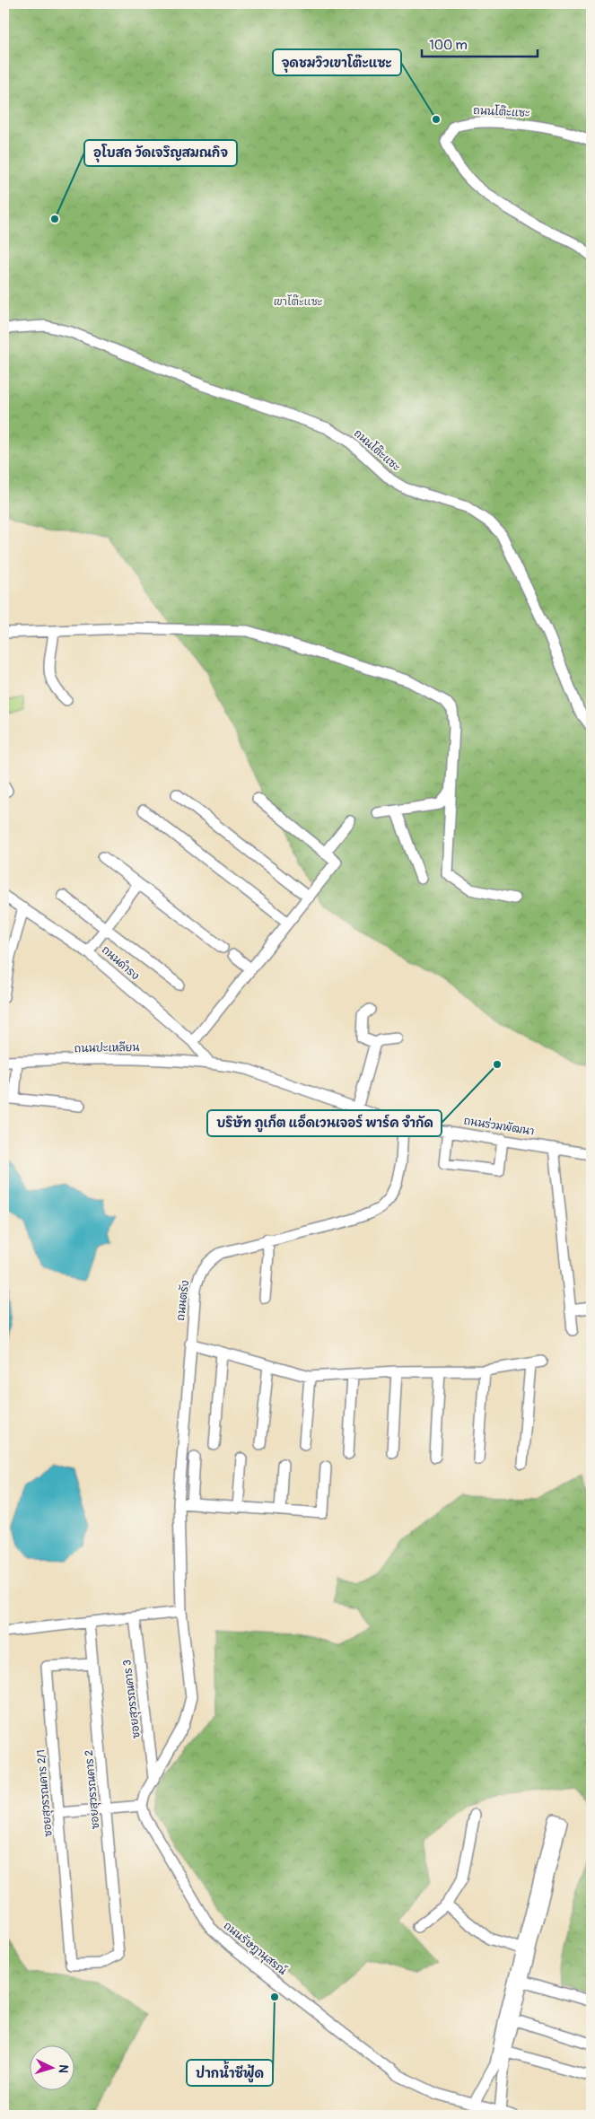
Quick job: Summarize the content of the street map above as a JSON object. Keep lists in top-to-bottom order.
{
  "streets": {
    "street": [
      "ถนนโต๊ะแซะ",
      "ถนนดำรง",
      "ถนนปะเหลียน",
      "ถนนร่วมพัฒนา",
      "ถนนตรัง",
      "ซอยสุวรรณคาร 3",
      "ซอยสุวรรณคาร 2",
      "ซอยสุวรรณคาร 2/1",
      "ถนนรัษฎานุสรณ์"
    ]
  },
  "crossings": [
    ["ถนนดำรง", "ถนนปะเหลียน"],
    ["ถนนร่วมพัฒนา", "ถนนตรัง"],
    ["ซอยสุวรรณคาร 2", "ซอยสุวรรณคาร 2/1"]
  ],
  "parks": ["เขาโต๊ะแซะ"],
  "places": [
    "จุดชมวิวเขาโต๊ะแซะ",
    "อุโบสถ วัดเจริญสมณกิจ",
    "บริษัท ภูเก็ต แอ็ดเวนเจอร์ พาร์ค จำกัด",
    "ปากน้ำซีฟู้ด"
  ],
  "scale_bar": "100 m",
  "north": "right"
}
